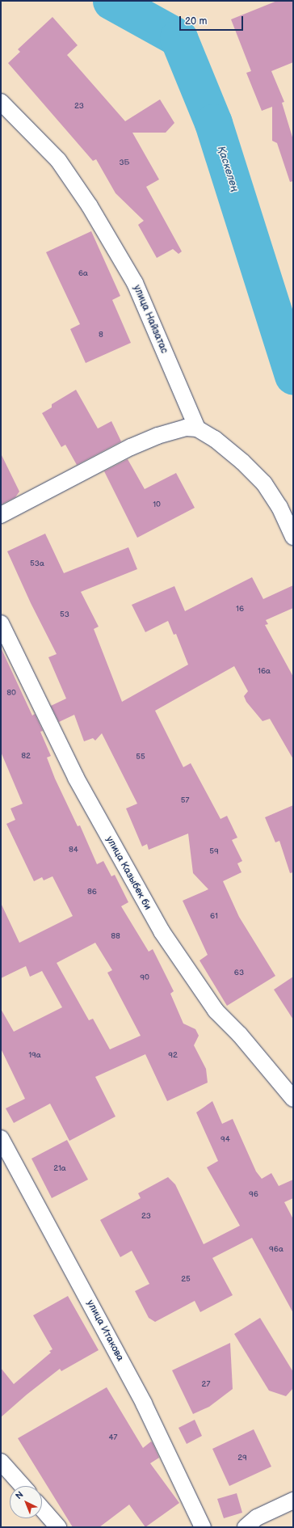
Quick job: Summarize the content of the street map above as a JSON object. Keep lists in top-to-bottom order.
{
  "streets": {
    "street": ["улица Найзатас", "улица Казыбек би", "улица Итакова"]
  },
  "water": ["Қаскелең"],
  "house_numbers": [
    "23",
    "3Б",
    "6а",
    "8",
    "10",
    "53а",
    "16",
    "53",
    "16а",
    "80",
    "82",
    "55",
    "57",
    "84",
    "59",
    "86",
    "61",
    "88",
    "63",
    "90",
    "19а",
    "92",
    "94",
    "21а",
    "96",
    "23",
    "96а",
    "25",
    "27",
    "47",
    "29"
  ],
  "scale_bar": "20 m",
  "north": "top left"
}
